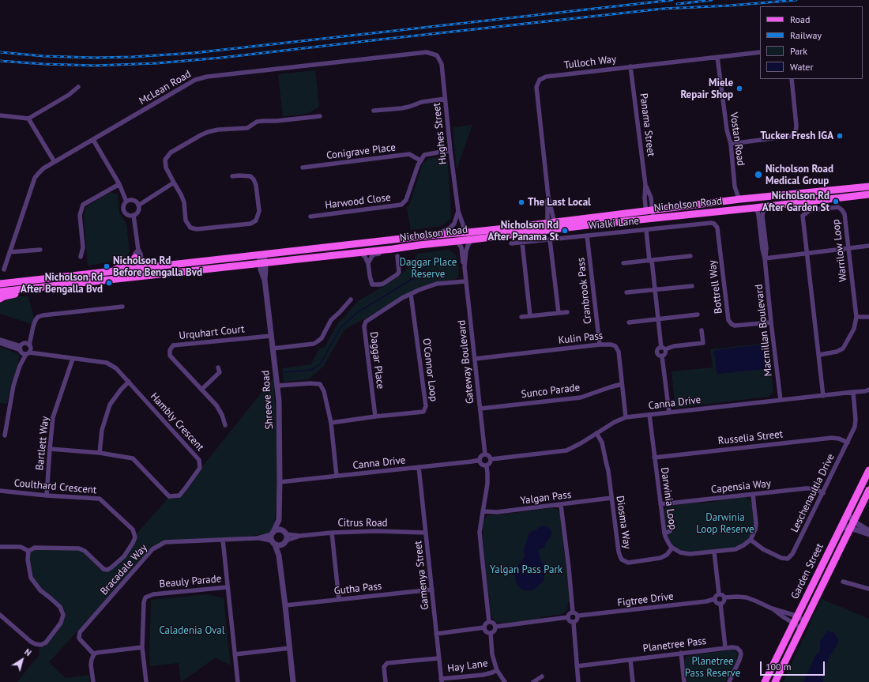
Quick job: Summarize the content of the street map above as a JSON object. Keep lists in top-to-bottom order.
{
  "streets": {
    "main road": ["Nicholson Road", "Garden Street"],
    "street": [
      "Tulloch Way",
      "McLean Road",
      "Panama Street",
      "Hughes Street",
      "Vostan Road",
      "Conigrave Place",
      "Harwood Close",
      "Wialki Lane",
      "Warrilow Loop",
      "Bottrell Way",
      "Cranbrook Pass",
      "Macmillan Boulevard",
      "Urquhart Court",
      "Kulin Pass",
      "Daggar Place",
      "Gateway Boulevard",
      "O'Connor Loop",
      "Sunco Parade",
      "Shreeve Road",
      "Canna Drive",
      "Hambly Crescent",
      "Russelia Street",
      "Bartlett Way",
      "Coulthard Crescent",
      "Capensia Way",
      "Leschenaultia Drive",
      "Yalgan Pass",
      "Darwinia Loop",
      "Diosma Way",
      "Citrus Road",
      "Bracadale Way",
      "Gamenya Street",
      "Beauly Parade",
      "Gutha Pass",
      "Figtree Drive",
      "Planetree Pass",
      "Hay Lane"
    ]
  },
  "crossings": [
    ["Tulloch Way", "Panama Street"],
    ["Tulloch Way", "Vostan Road"],
    ["Tulloch Way", "Nicholson Road"],
    ["McLean Road", "Hughes Street"],
    ["Panama Street", "Nicholson Road"],
    ["Hughes Street", "Nicholson Road"],
    ["Vostan Road", "Nicholson Road"],
    ["Conigrave Place", "Harwood Close"],
    ["Nicholson Road", "Macmillan Boulevard"],
    ["Nicholson Road", "Gateway Boulevard"],
    ["Nicholson Road", "Shreeve Road"],
    ["Wialki Lane", "Bottrell Way"],
    ["Wialki Lane", "Cranbrook Pass"],
    ["Warrilow Loop", "Canna Drive"],
    ["Bottrell Way", "Macmillan Boulevard"],
    ["Cranbrook Pass", "Kulin Pass"],
    ["Macmillan Boulevard", "Canna Drive"],
    ["Urquhart Court", "Shreeve Road"],
    ["Kulin Pass", "Gateway Boulevard"],
    ["Kulin Pass", "Sunco Parade"],
    ["Kulin Pass", "Canna Drive"],
    ["Daggar Place", "Gateway Boulevard"],
    ["Daggar Place", "O'Connor Loop"],
    ["Gateway Boulevard", "Sunco Parade"],
    ["Gateway Boulevard", "Canna Drive"],
    ["Shreeve Road", "Canna Drive"],
    ["Shreeve Road", "Citrus Road"],
    ["Shreeve Road", "Bracadale Way"],
    ["Shreeve Road", "Gutha Pass"],
    ["Canna Drive", "Leschenaultia Drive"],
    ["Canna Drive", "Darwinia Loop"],
    ["Canna Drive", "Diosma Way"],
    ["Canna Drive", "Gamenya Street"],
    ["Hambly Crescent", "Bartlett Way"],
    ["Russelia Street", "Leschenaultia Drive"],
    ["Russelia Street", "Darwinia Loop"],
    ["Bartlett Way", "Coulthard Crescent"],
    ["Capensia Way", "Leschenaultia Drive"],
    ["Capensia Way", "Darwinia Loop"],
    ["Yalgan Pass", "Diosma Way"],
    ["Darwinia Loop", "Diosma Way"],
    ["Citrus Road", "Bracadale Way"],
    ["Citrus Road", "Gamenya Street"],
    ["Gamenya Street", "Gutha Pass"],
    ["Gamenya Street", "Hay Lane"]
  ],
  "parks": [
    "Daggar Place Reserve",
    "Darwinia Loop Reserve",
    "Yalgan Pass Park",
    "Caladenia Oval",
    "Planetree Pass Reserve"
  ],
  "places": [
    "Miele Repair Shop",
    "Tucker Fresh IGA",
    "Nicholson Road Medical Group",
    "Nicholson Rd After Garden St",
    "The Last Local",
    "Nicholson Rd After Panama St",
    "Nicholson Rd Before Bengalla Bvd",
    "Nicholson Rd After Bengalla Bvd"
  ],
  "legend": [
    "Road",
    "Railway",
    "Park",
    "Water"
  ],
  "scale_bar": "100 m",
  "north": "top right"
}
